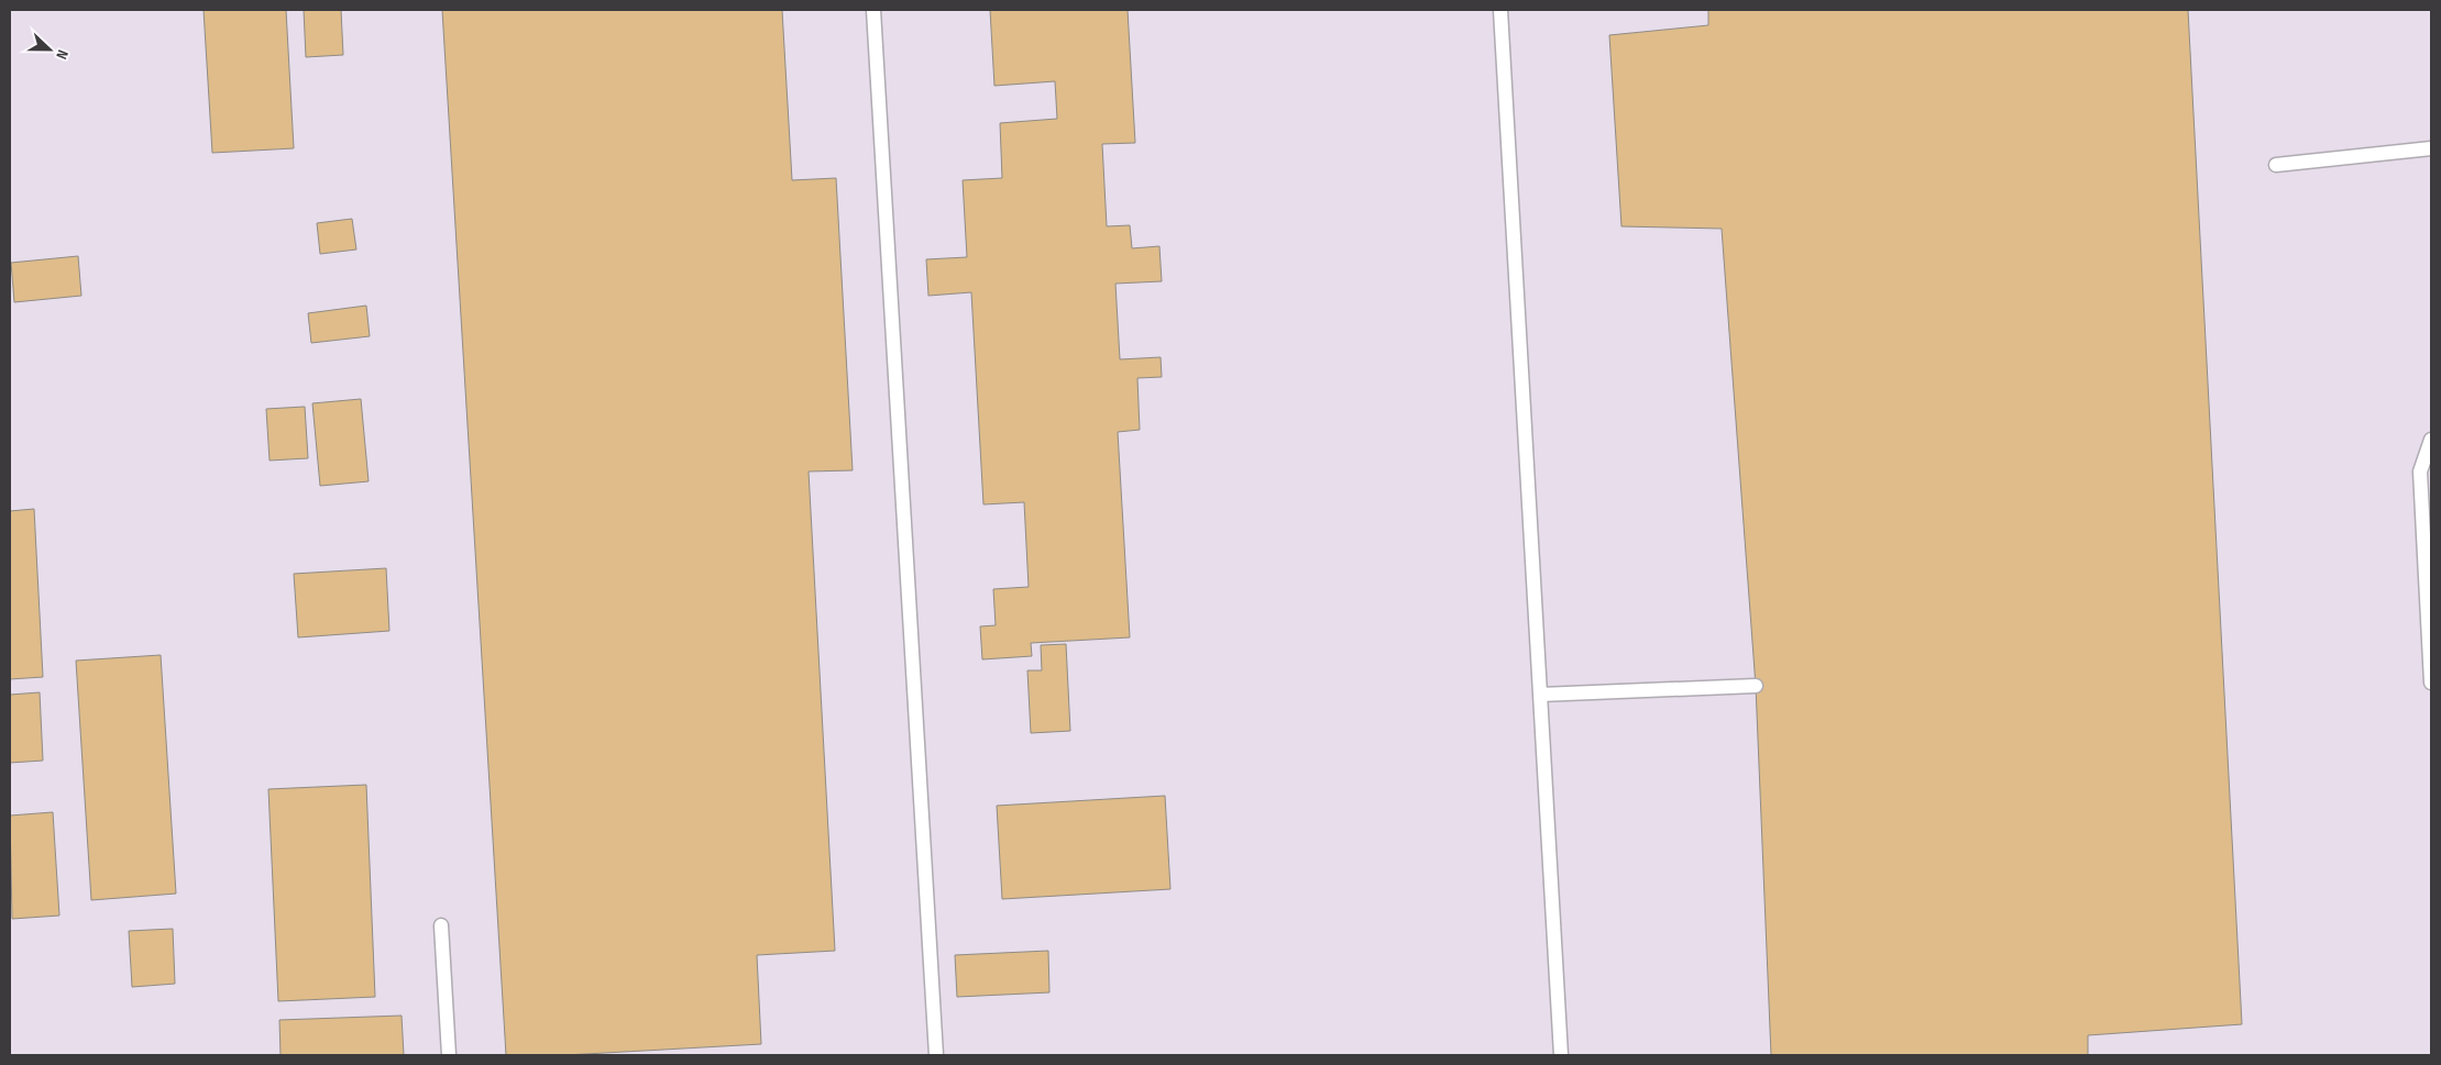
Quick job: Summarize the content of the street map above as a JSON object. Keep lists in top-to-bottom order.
{
  "north": "right"
}
